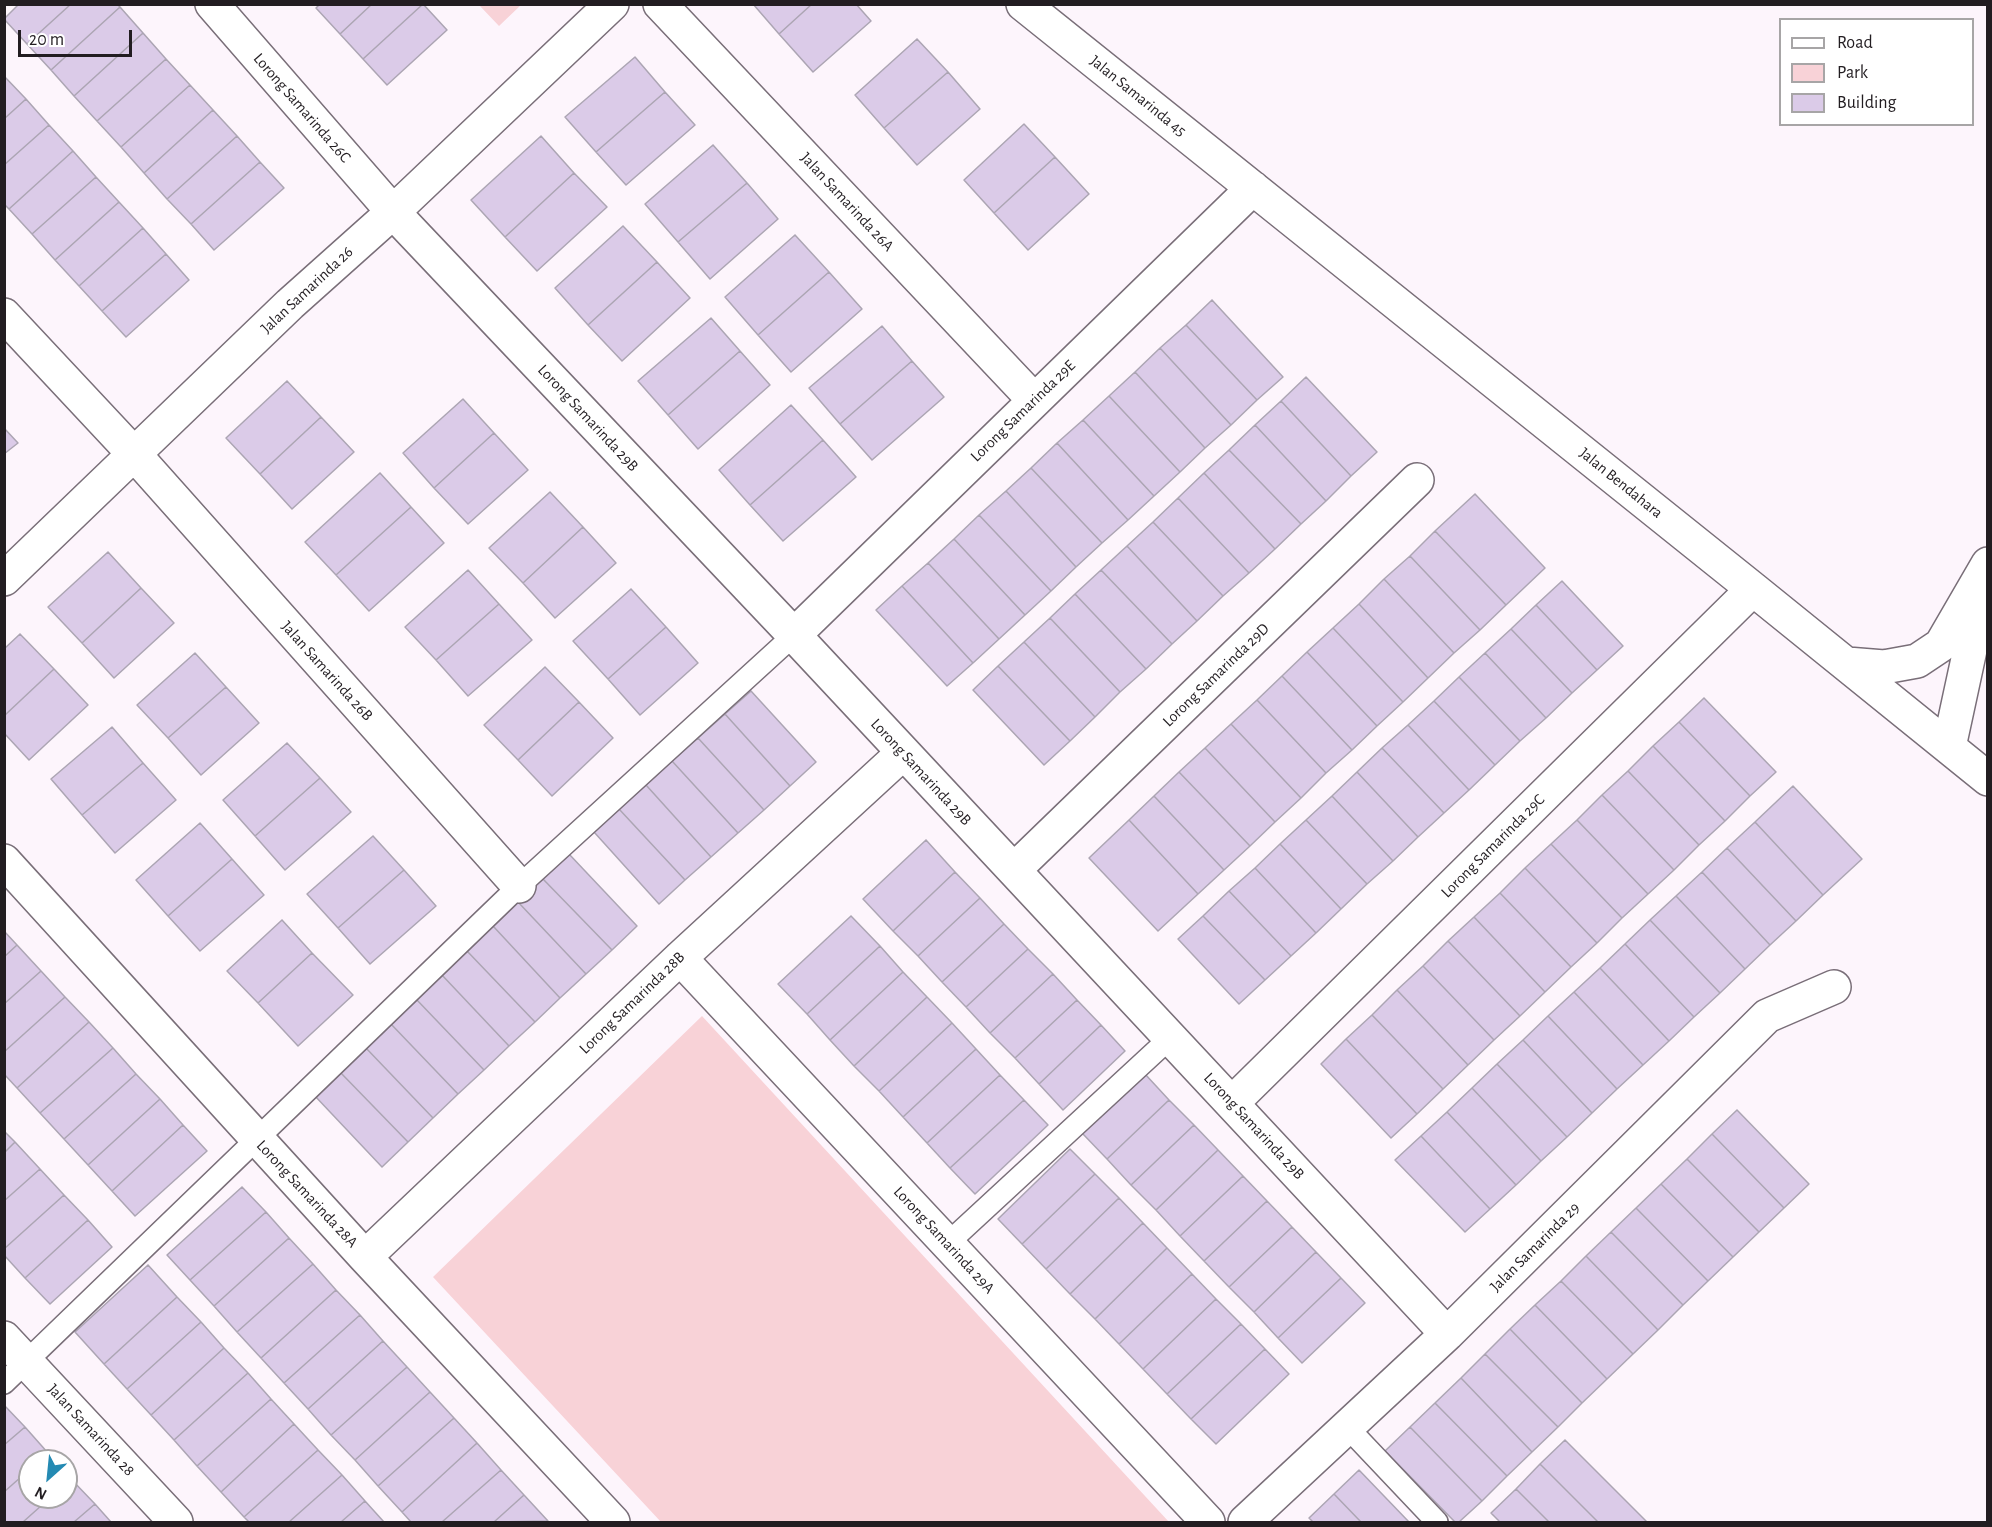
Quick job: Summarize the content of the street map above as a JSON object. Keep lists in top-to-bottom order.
{
  "streets": {
    "street": [
      "Jalan Samarinda 45",
      "Lorong Samarinda 26C",
      "Jalan Samarinda 26A",
      "Jalan Samarinda 26",
      "Lorong Samarinda 29E",
      "Lorong Samarinda 29B",
      "Jalan Bendahara",
      "Jalan Samarinda 26B",
      "Lorong Samarinda 29D",
      "Lorong Samarinda 29C",
      "Lorong Samarinda 28B",
      "Lorong Samarinda 28A",
      "Lorong Samarinda 29A",
      "Jalan Samarinda 29",
      "Jalan Samarinda 28"
    ]
  },
  "crossings": [
    ["Jalan Samarinda 45", "Lorong Samarinda 29E"],
    ["Jalan Samarinda 45", "Jalan Bendahara"],
    ["Lorong Samarinda 26C", "Jalan Samarinda 26"],
    ["Lorong Samarinda 26C", "Lorong Samarinda 29B"],
    ["Jalan Samarinda 26A", "Lorong Samarinda 29E"],
    ["Jalan Samarinda 26", "Lorong Samarinda 29B"],
    ["Jalan Samarinda 26", "Jalan Samarinda 26B"],
    ["Lorong Samarinda 29E", "Lorong Samarinda 29B"],
    ["Lorong Samarinda 29E", "Jalan Bendahara"],
    ["Lorong Samarinda 29B", "Lorong Samarinda 29D"],
    ["Lorong Samarinda 29B", "Lorong Samarinda 29C"],
    ["Lorong Samarinda 29B", "Lorong Samarinda 28B"],
    ["Lorong Samarinda 29B", "Jalan Samarinda 29"],
    ["Jalan Bendahara", "Lorong Samarinda 29C"],
    ["Lorong Samarinda 28B", "Lorong Samarinda 28A"],
    ["Lorong Samarinda 28B", "Lorong Samarinda 29A"]
  ],
  "legend": ["Road", "Park", "Building"],
  "scale_bar": "20 m",
  "north": "bottom left"
}
